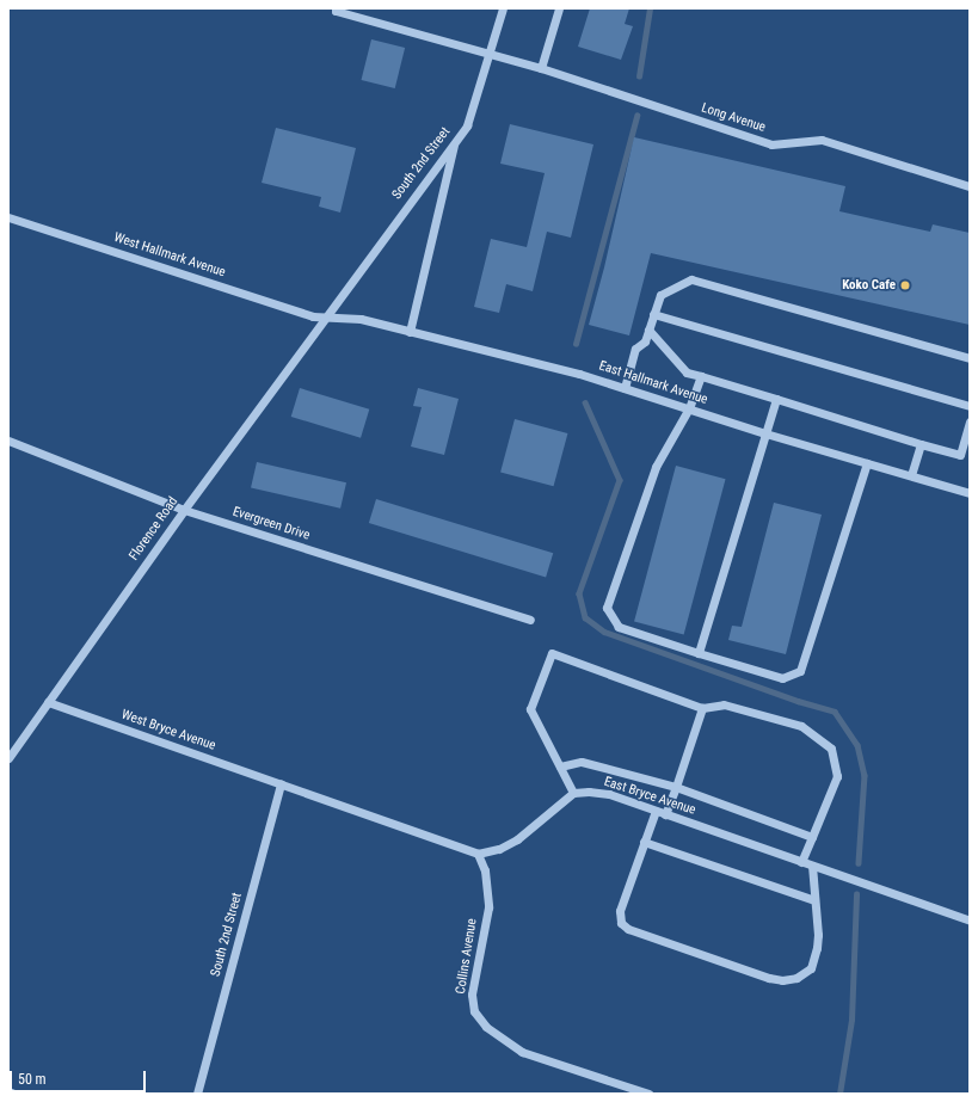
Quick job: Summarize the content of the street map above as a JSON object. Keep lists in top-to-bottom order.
{
  "streets": {
    "street": [
      "Long Avenue",
      "South 2nd Street",
      "West Hallmark Avenue",
      "East Hallmark Avenue",
      "Evergreen Drive",
      "Florence Road",
      "West Bryce Avenue",
      "East Bryce Avenue",
      "Collins Avenue"
    ]
  },
  "crossings": [
    ["Long Avenue", "South 2nd Street"],
    ["South 2nd Street", "West Hallmark Avenue"],
    ["South 2nd Street", "East Hallmark Avenue"],
    ["South 2nd Street", "Florence Road"],
    ["South 2nd Street", "West Bryce Avenue"],
    ["West Hallmark Avenue", "East Hallmark Avenue"],
    ["West Hallmark Avenue", "Florence Road"],
    ["East Hallmark Avenue", "Florence Road"],
    ["Evergreen Drive", "Florence Road"],
    ["Florence Road", "West Bryce Avenue"]
  ],
  "places": ["Koko Cafe"],
  "scale_bar": "50 m"
}
